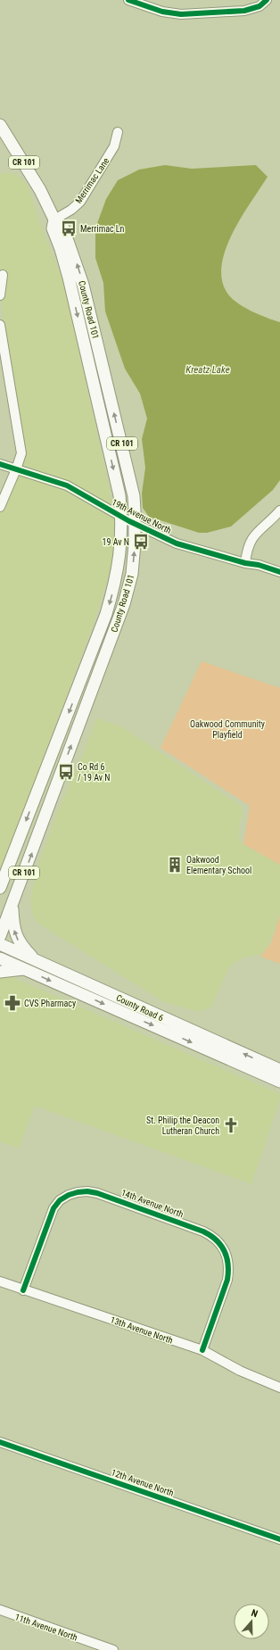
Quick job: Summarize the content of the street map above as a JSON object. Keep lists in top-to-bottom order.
{
  "streets": {
    "main road": ["CR 101", "County Road 101", "County Road 6"],
    "street": [
      "Merrimac Lane",
      "19th Avenue North",
      "14th Avenue North",
      "13th Avenue North",
      "12th Avenue North",
      "11th Avenue North"
    ]
  },
  "crossings": [
    ["Merrimac Lane", "County Road 101"],
    ["County Road 101", "19th Avenue North"],
    ["14th Avenue North", "13th Avenue North"]
  ],
  "water": ["Kreatz Lake"],
  "parks": ["Oakwood Community Playfield"],
  "places": {
    "bus stop": ["Merrimac Ln", "19 Av N", "Co Rd 6 / 19 Av N"],
    "building": ["Oakwood Elementary School"],
    "pharmacy": ["CVS Pharmacy"],
    "church": ["St. Philip the Deacon Lutheran Church"]
  },
  "north": "top"
}
